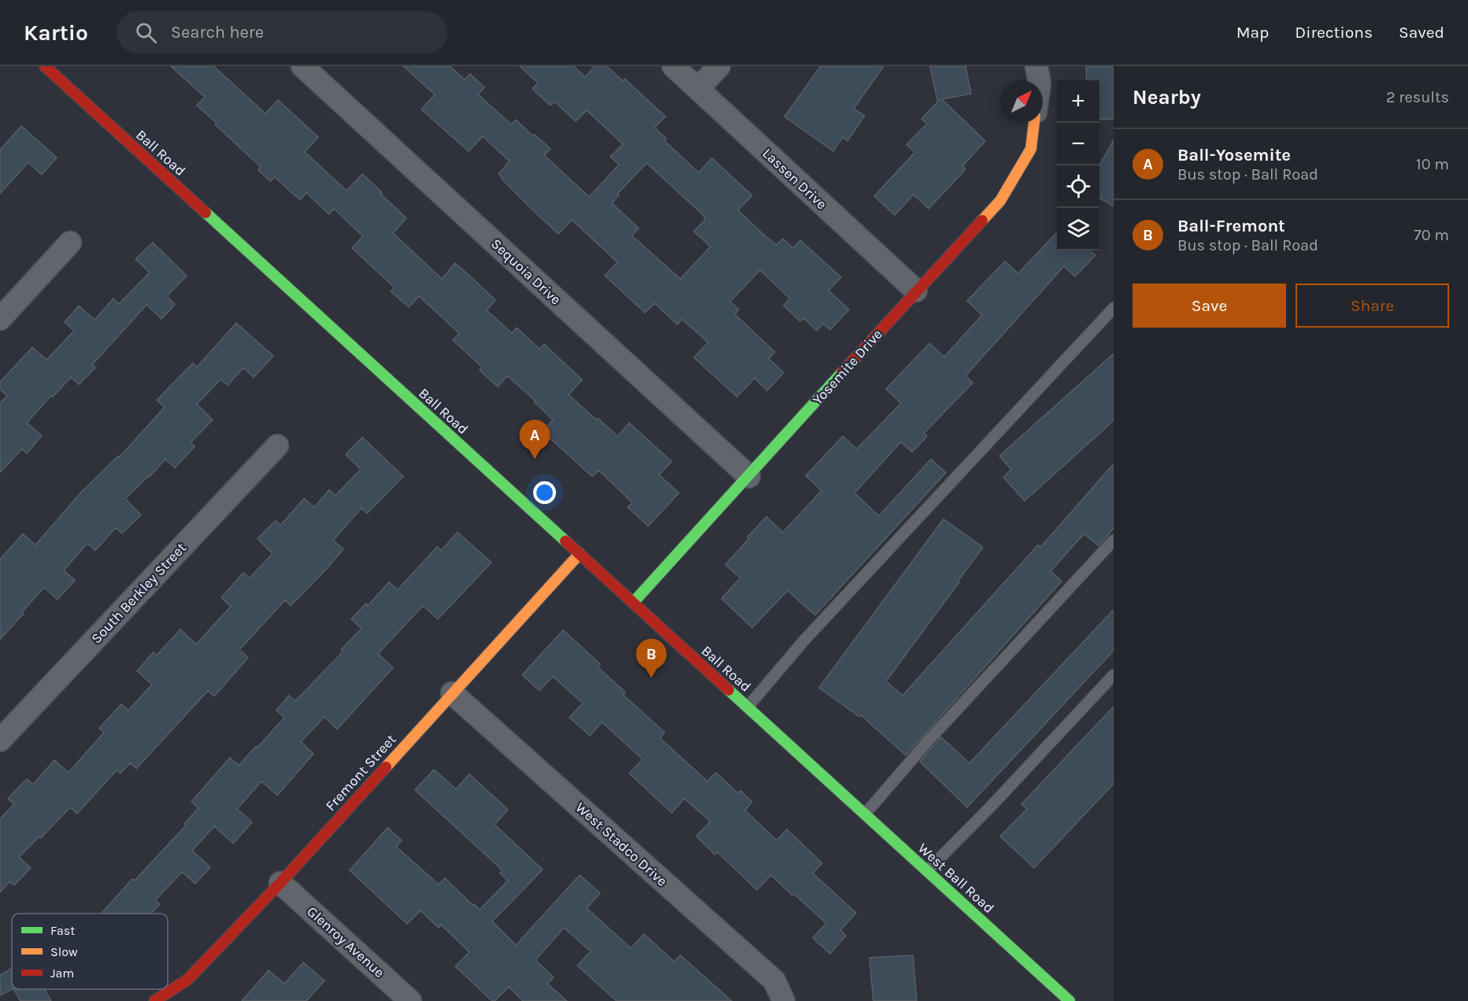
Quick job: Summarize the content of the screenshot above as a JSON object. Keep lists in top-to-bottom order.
{
  "streets": {
    "main road": [
      "Ball Road",
      "Yosemite Drive",
      "Fremont Street",
      "West Ball Road"
    ],
    "street": [
      "Lassen Drive",
      "Sequoia Drive",
      "South Berkley Street",
      "West Stadco Drive",
      "Glenroy Avenue"
    ]
  },
  "crossings": [
    ["Ball Road", "Yosemite Drive"],
    ["Ball Road", "Fremont Street"],
    ["Ball Road", "West Ball Road"],
    ["Lassen Drive", "Yosemite Drive"],
    ["Sequoia Drive", "Yosemite Drive"],
    ["Fremont Street", "West Stadco Drive"],
    ["Fremont Street", "Glenroy Avenue"]
  ],
  "legend": ["Fast", "Slow", "Jam"],
  "north": "top right",
  "page": {
    "header": "Kartio",
    "search": "Search here",
    "nav": ["Map", "Directions", "Saved"],
    "heading": ["Nearby", "2 results"],
    "map_buttons": ["+", "−"],
    "list": [
      {
        "mark": "A",
        "name": "Ball-Yosemite",
        "note": "Bus stop · Ball Road",
        "value": "10 m"
      },
      {
        "mark": "B",
        "name": "Ball-Fremont",
        "note": "Bus stop · Ball Road",
        "value": "70 m"
      }
    ],
    "buttons": ["Save", "Share"],
    "pins": ["A", "B"]
  }
}
